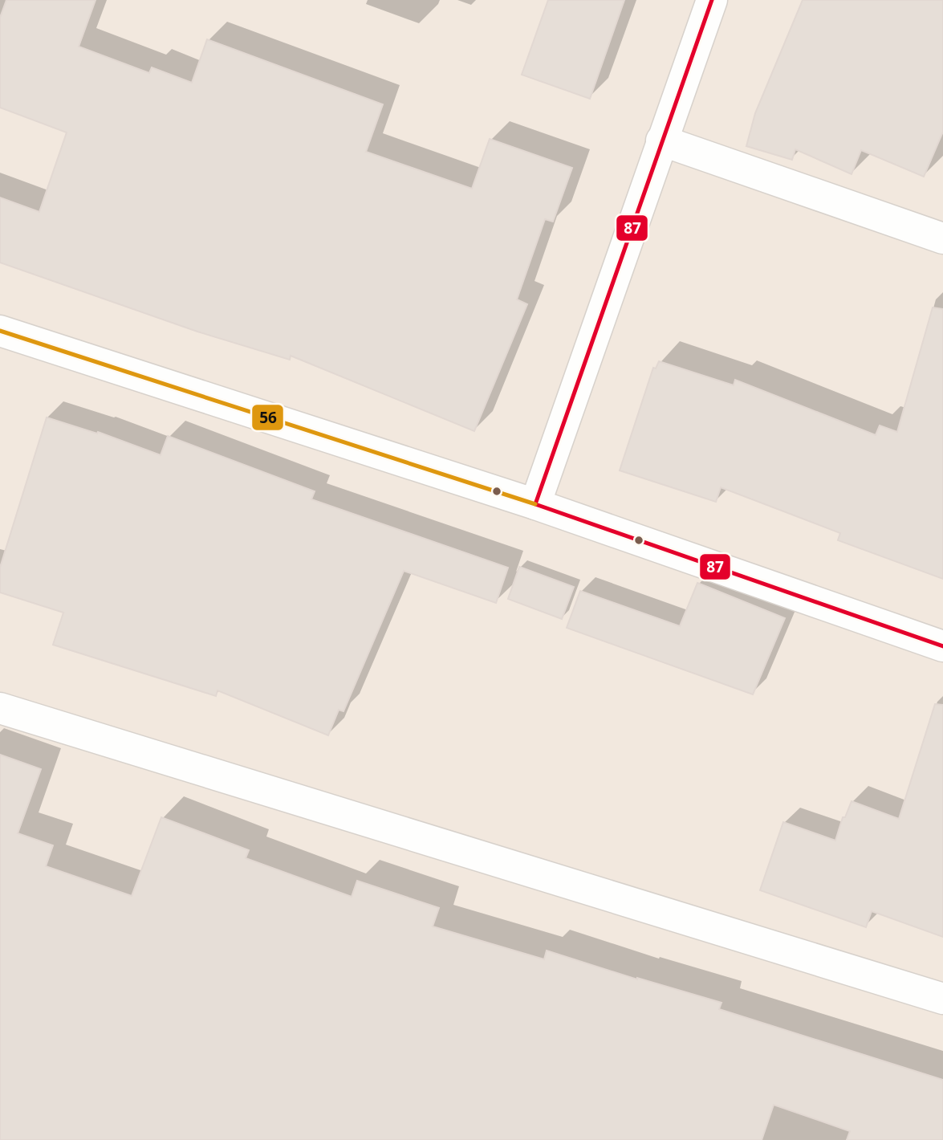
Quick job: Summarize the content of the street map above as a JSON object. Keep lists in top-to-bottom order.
{
  "lines": ["transit line 87", "transit line 56"]
}
